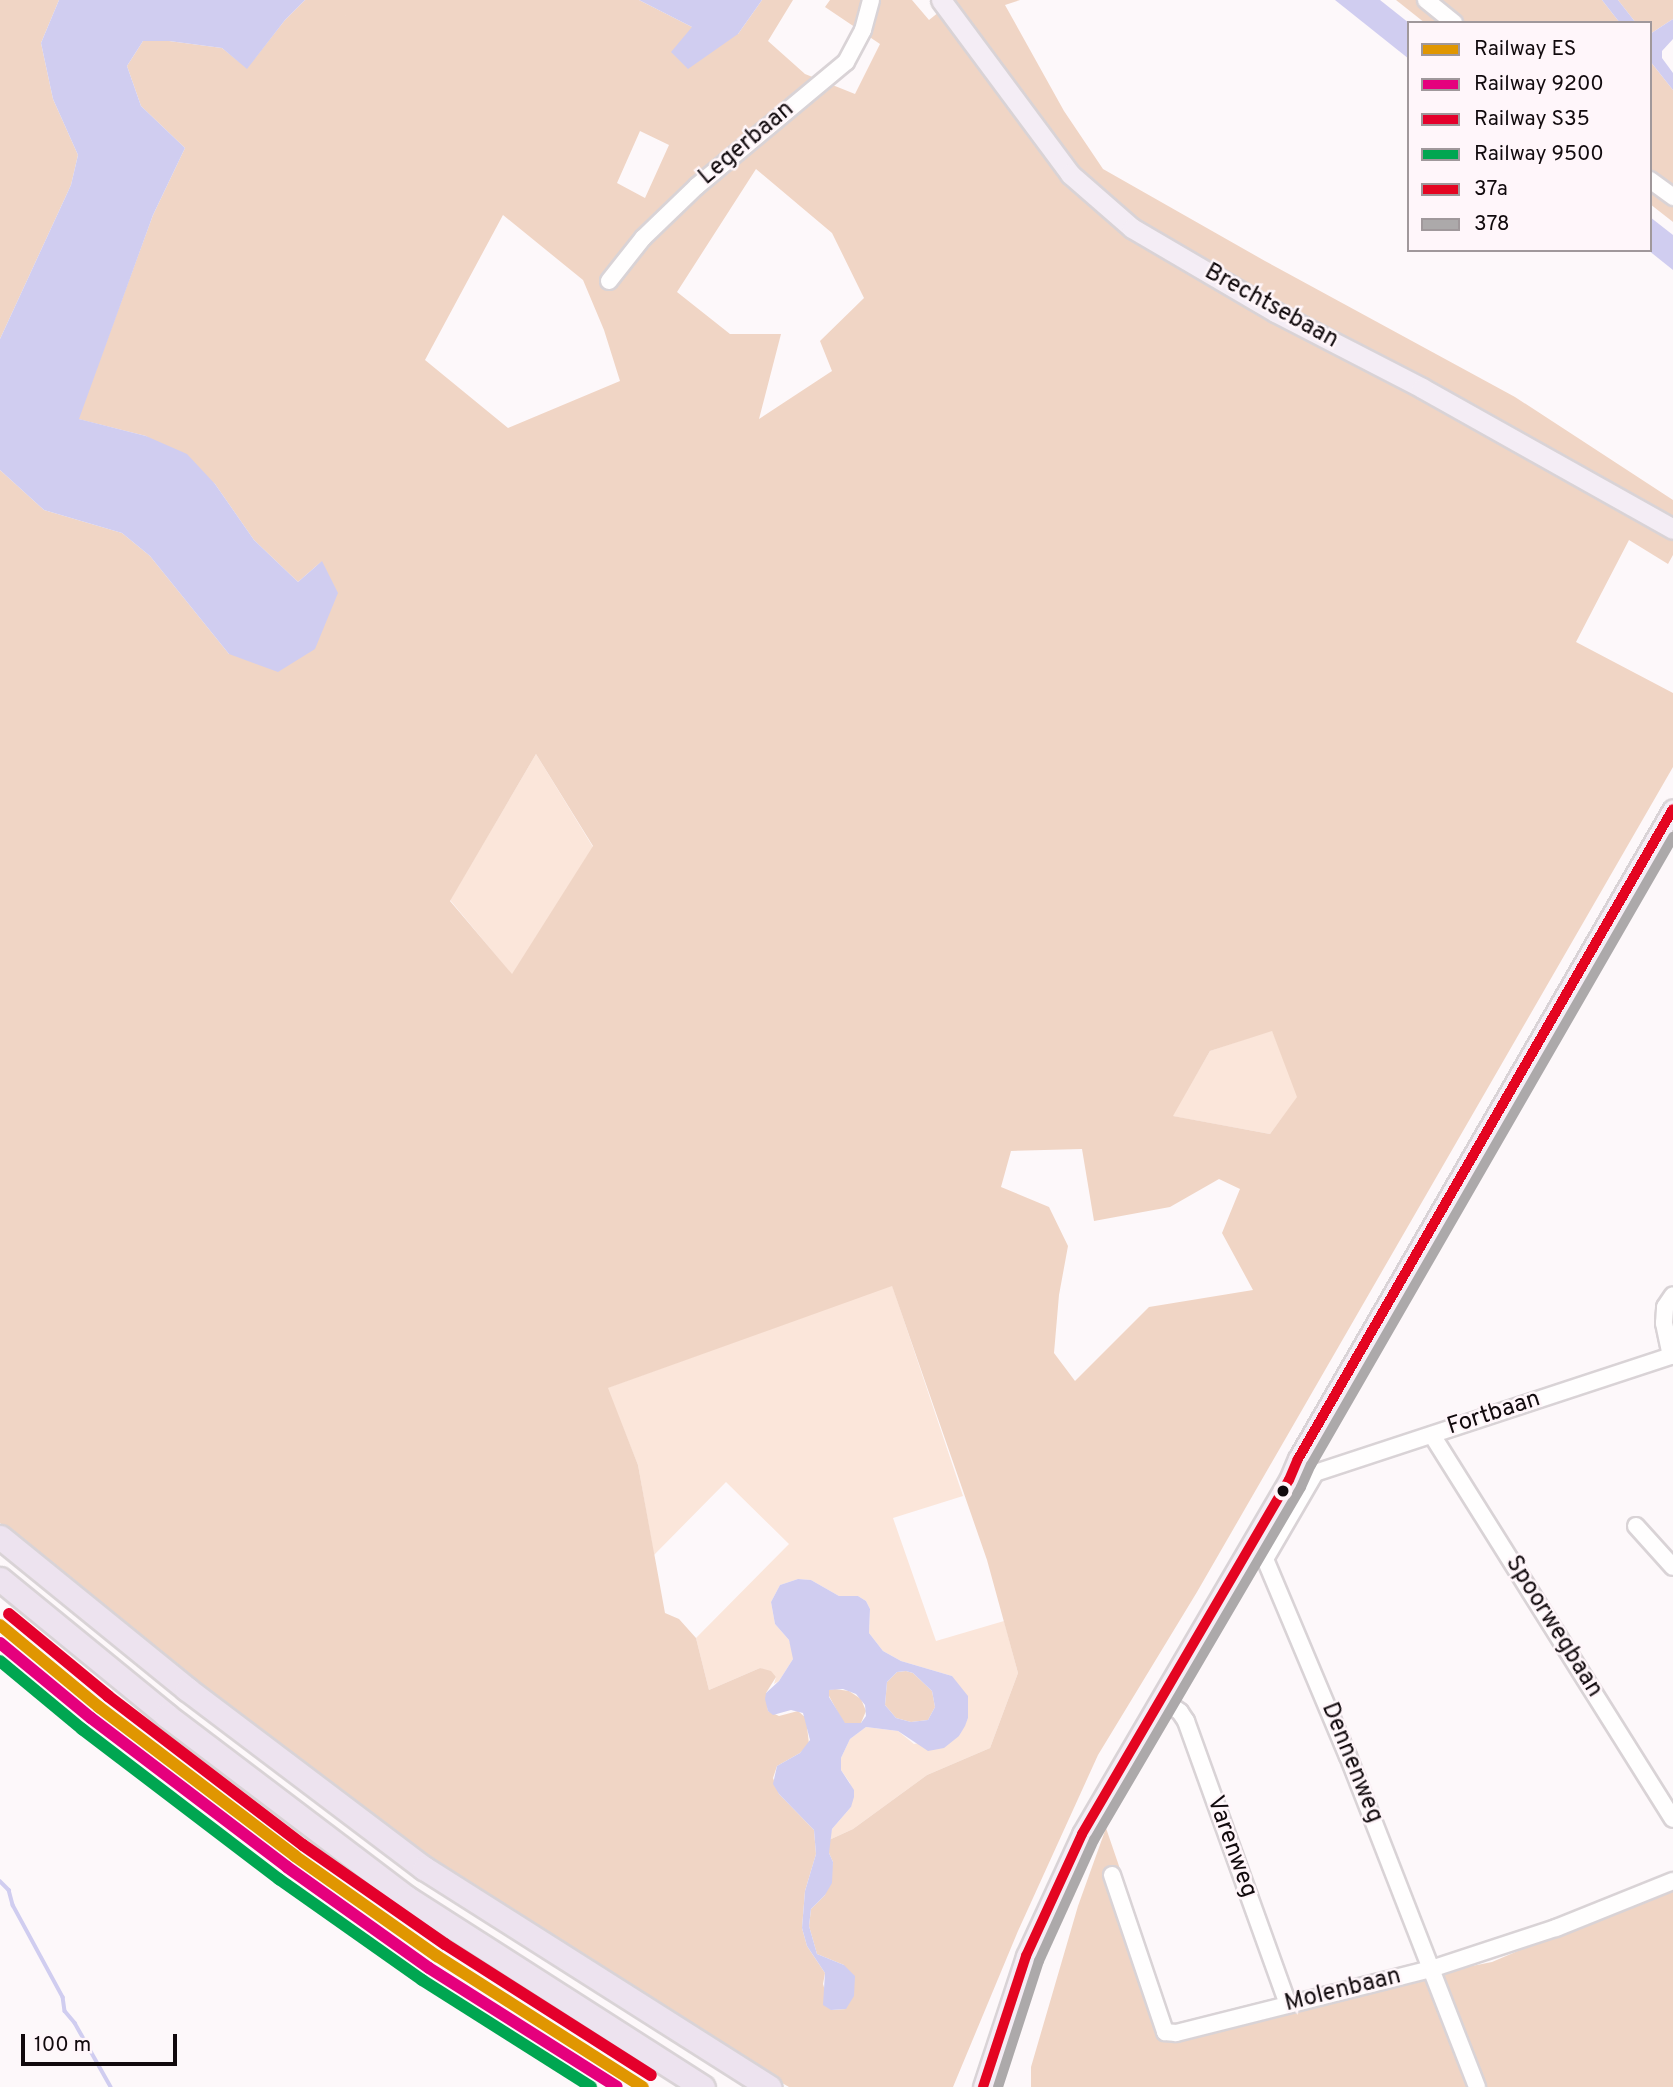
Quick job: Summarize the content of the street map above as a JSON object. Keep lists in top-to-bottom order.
{
  "streets": {
    "main road": ["Brechtsebaan"],
    "street": [
      "Legerbaan",
      "Fortbaan",
      "Spoorwegbaan",
      "Dennenweg",
      "Varenweg",
      "Molenbaan"
    ]
  },
  "crossings": [
    ["Fortbaan", "Spoorwegbaan"],
    ["Fortbaan", "Dennenweg"],
    ["Dennenweg", "Molenbaan"],
    ["Varenweg", "Molenbaan"]
  ],
  "lines": [
    "transit line 37a",
    "transit line 378",
    "rail line S35",
    "rail line ES",
    "rail line 9200",
    "rail line 9500"
  ],
  "legend": [
    "Railway ES",
    "Railway 9200",
    "Railway S35",
    "Railway 9500",
    "37a",
    "378"
  ],
  "scale_bar": "100 m"
}
